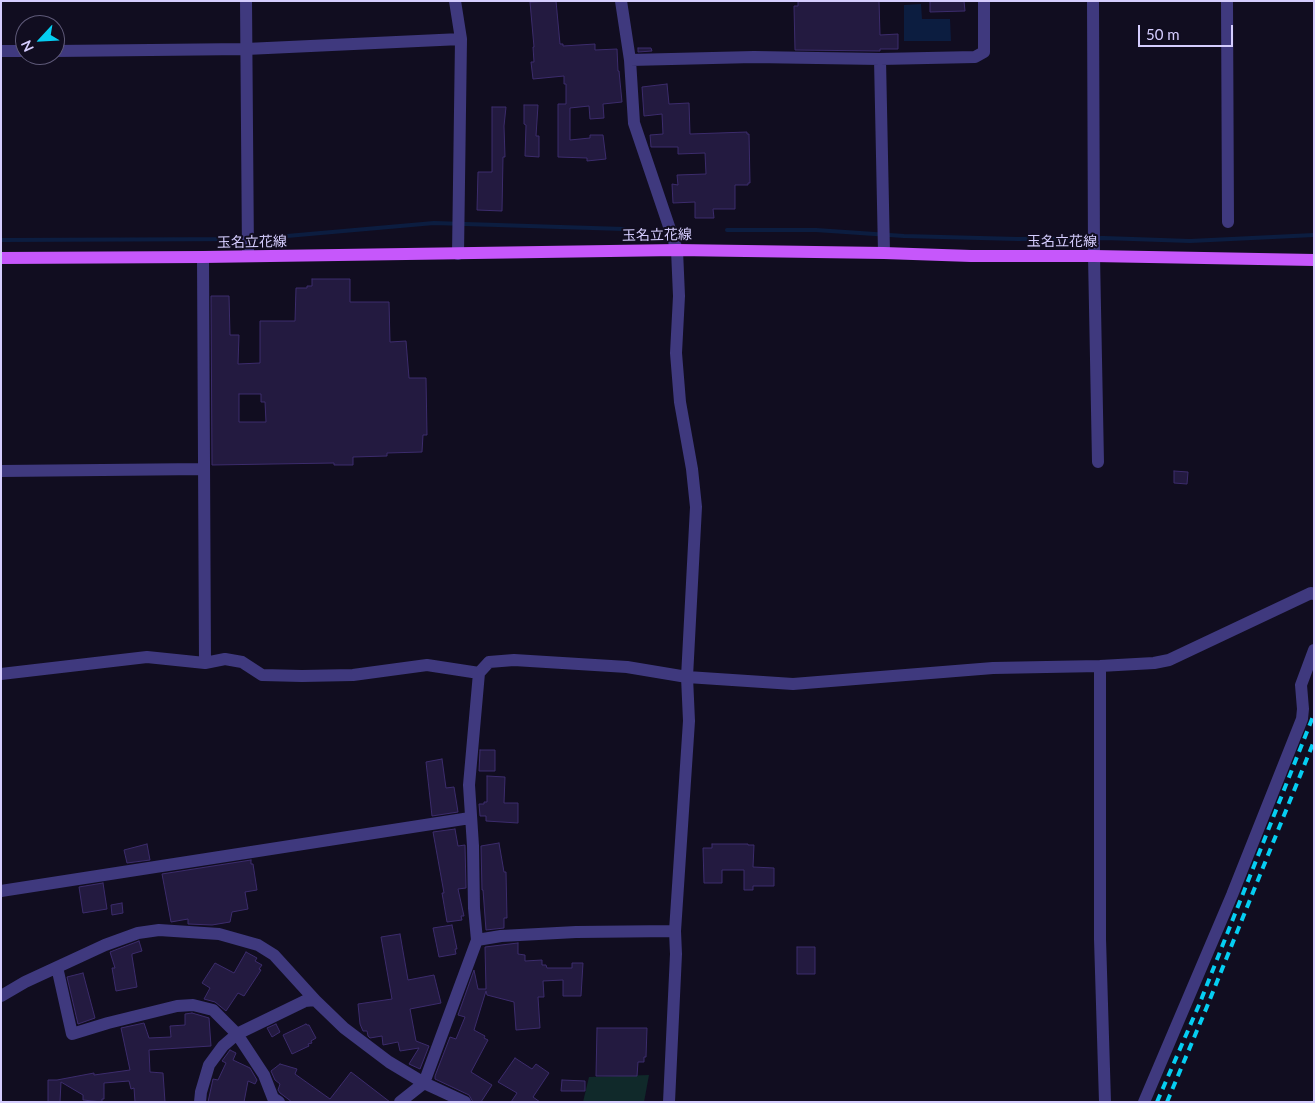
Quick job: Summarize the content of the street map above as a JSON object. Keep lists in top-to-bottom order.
{
  "streets": {
    "main road": ["玉名立花線"]
  },
  "scale_bar": "50 m",
  "north": "bottom left"
}
